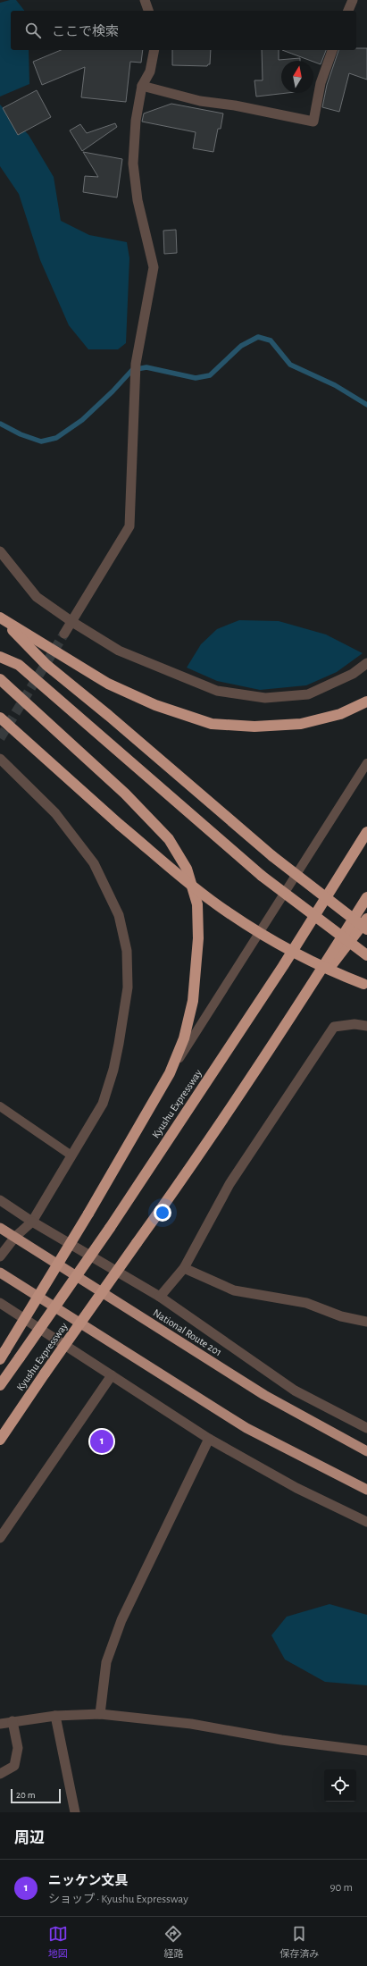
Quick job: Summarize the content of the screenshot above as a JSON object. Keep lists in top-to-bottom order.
{
  "streets": {
    "highway": ["Kyushu Expressway", "National Route 201"]
  },
  "scale_bar": "20 m",
  "north": "top",
  "page": {
    "search": "ここで検索",
    "pins": "1",
    "scale": "20 m",
    "heading": "周辺",
    "list": [
      {
        "mark": "1",
        "name": "ニッケン文具",
        "note": "ショップ · Kyushu Expressway",
        "value": "90 m"
      }
    ],
    "nav": ["地図", "経路", "保存済み"]
  }
}
